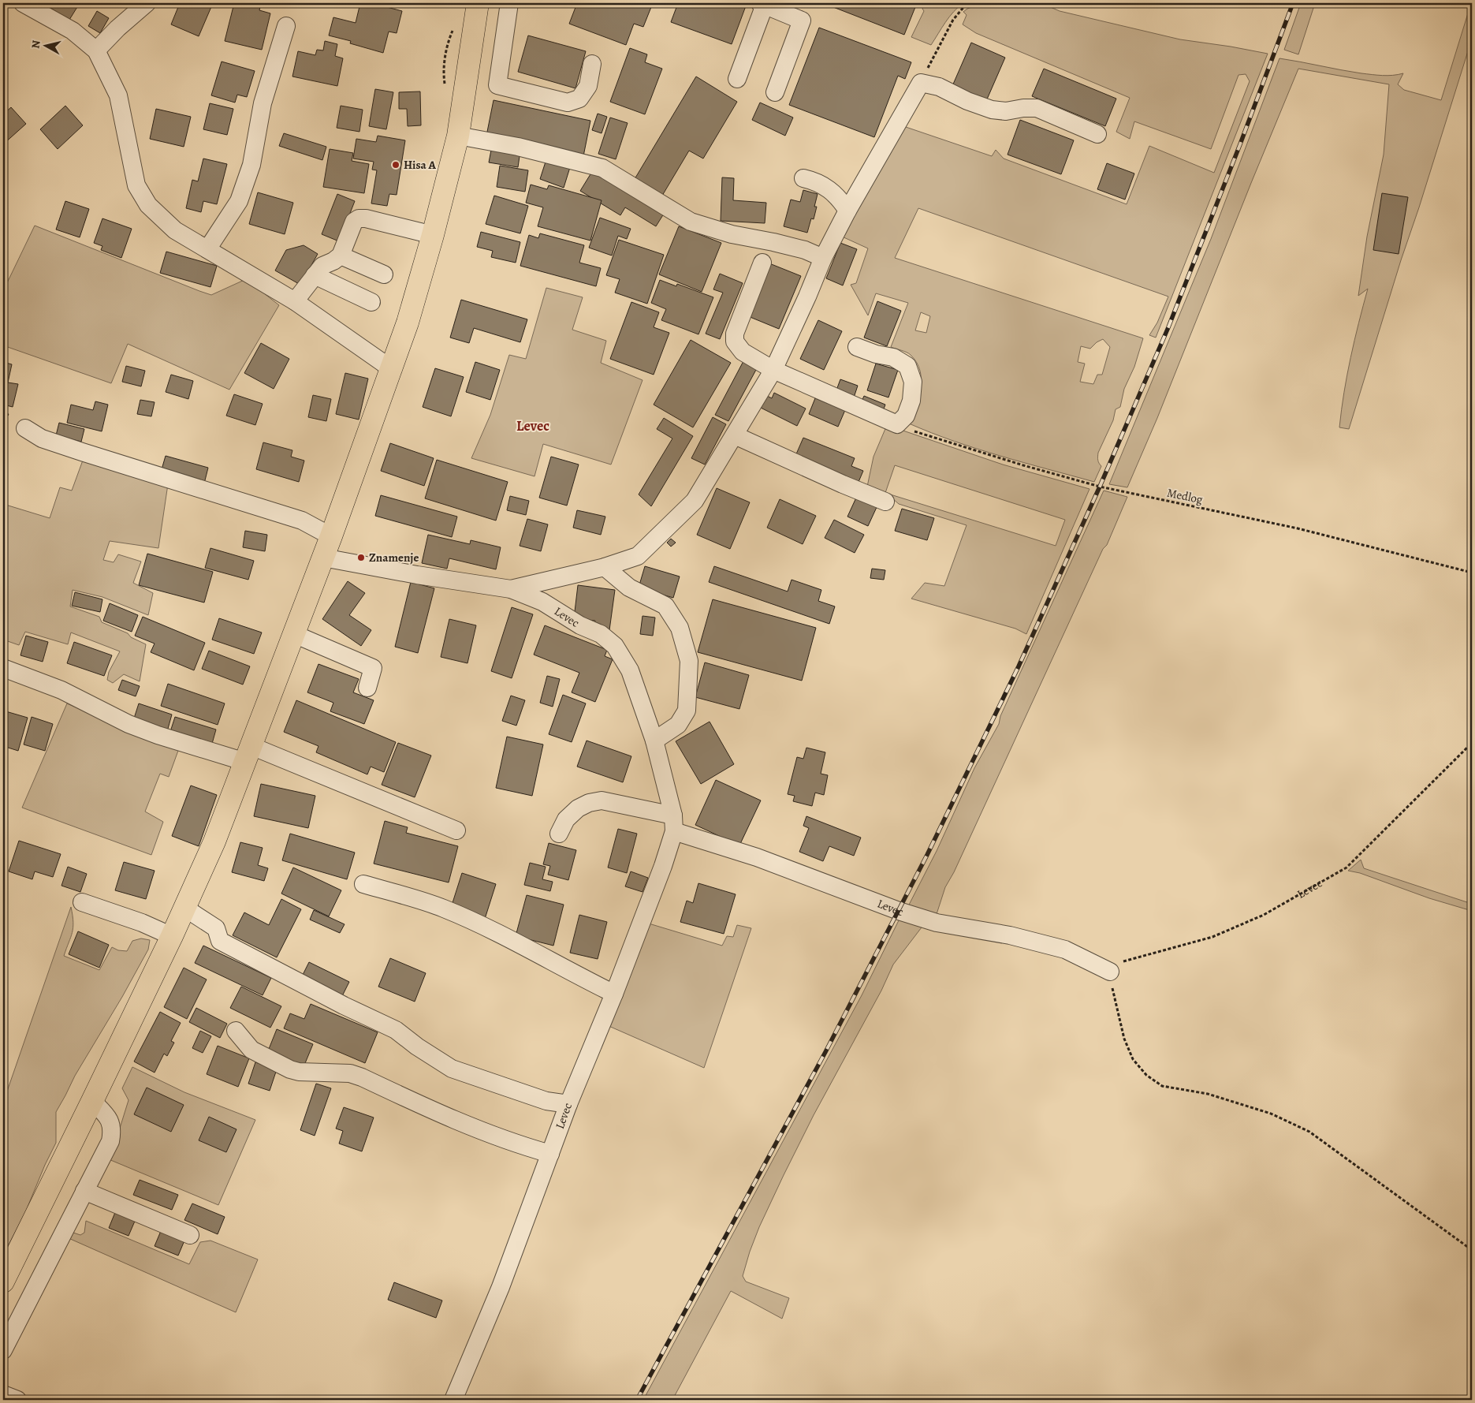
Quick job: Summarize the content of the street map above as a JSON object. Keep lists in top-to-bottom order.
{
  "streets": {
    "street": ["Levec"],
    "path": ["Medlog"]
  },
  "districts": ["Levec"],
  "places": ["Hisa A", "Znamenje"],
  "north": "left"
}
